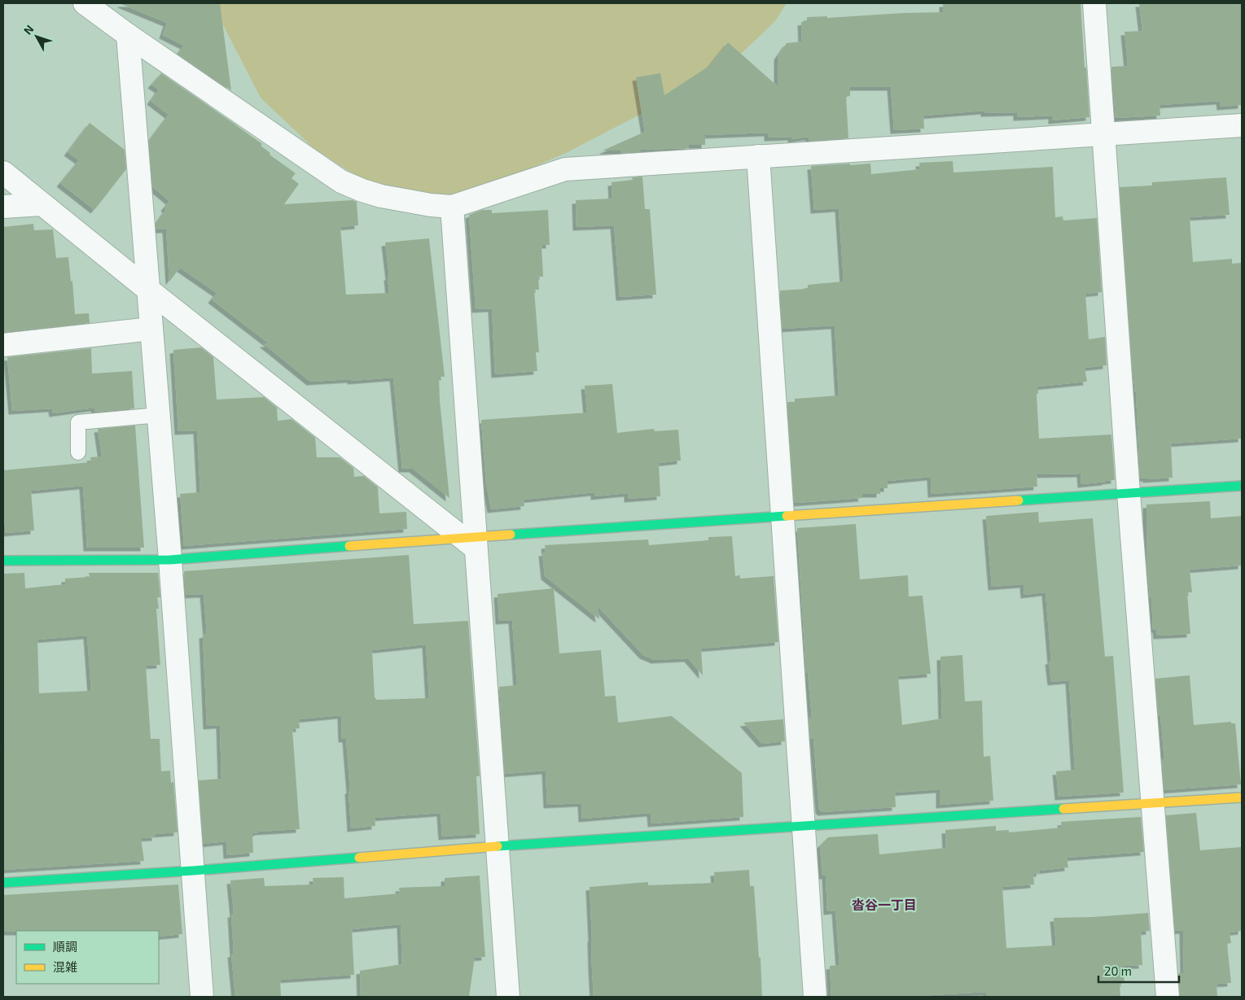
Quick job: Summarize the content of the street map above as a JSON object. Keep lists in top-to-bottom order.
{
  "districts": ["沓谷一丁目"],
  "legend": ["順調", "混雑"],
  "scale_bar": "20 m",
  "north": "top left"
}
